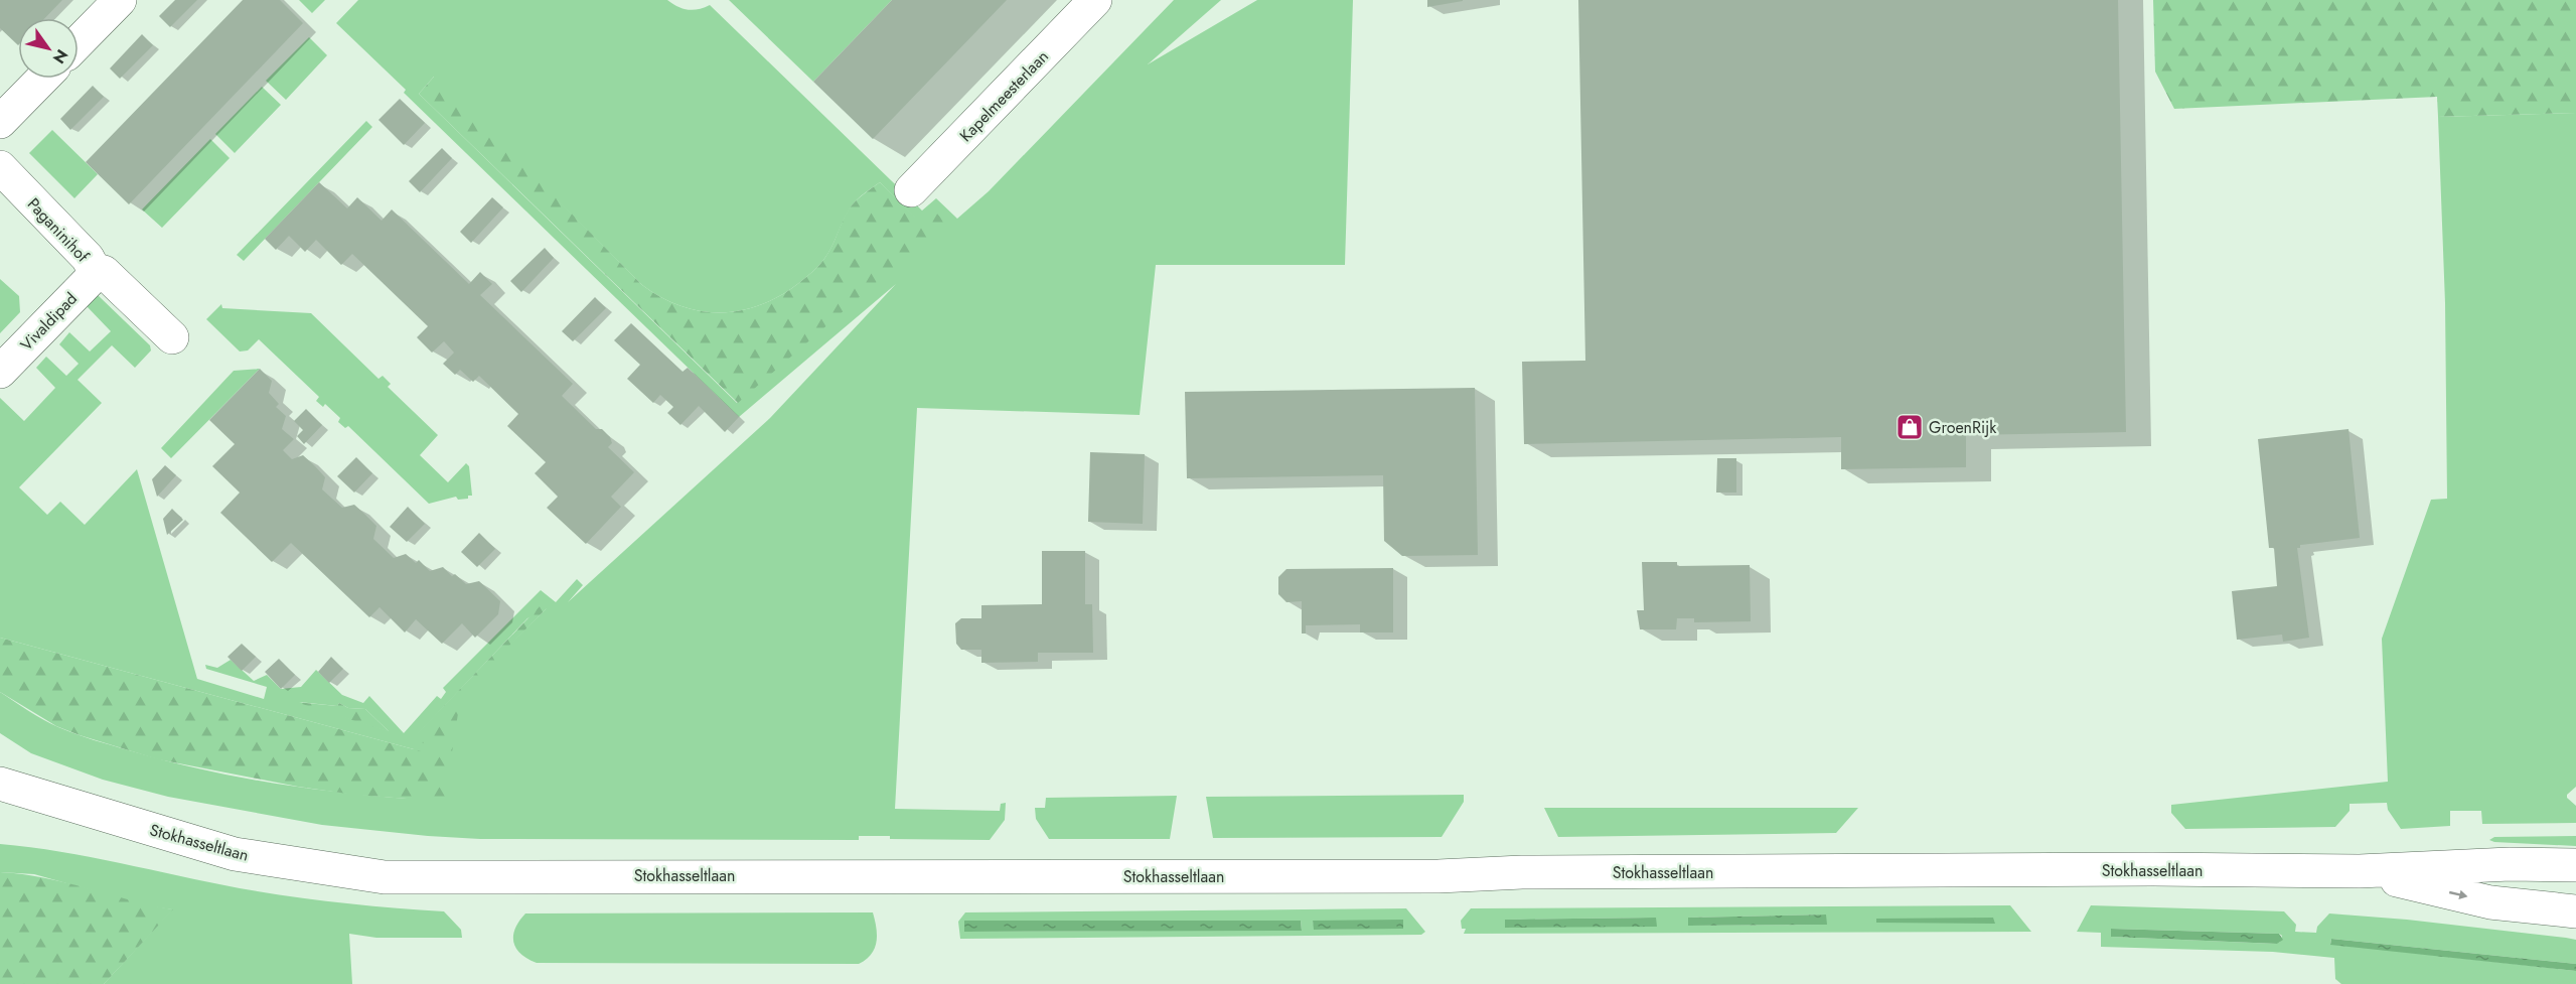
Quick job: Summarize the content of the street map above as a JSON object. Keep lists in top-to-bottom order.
{
  "streets": {
    "street": [
      "Kapelmeesterlaan",
      "Paganinihof",
      "Vivaldipad",
      "Stokhasseltlaan"
    ]
  },
  "crossings": [
    ["Paganinihof", "Vivaldipad"]
  ],
  "places": {
    "shop": ["GroenRijk"]
  },
  "north": "bottom right"
}
